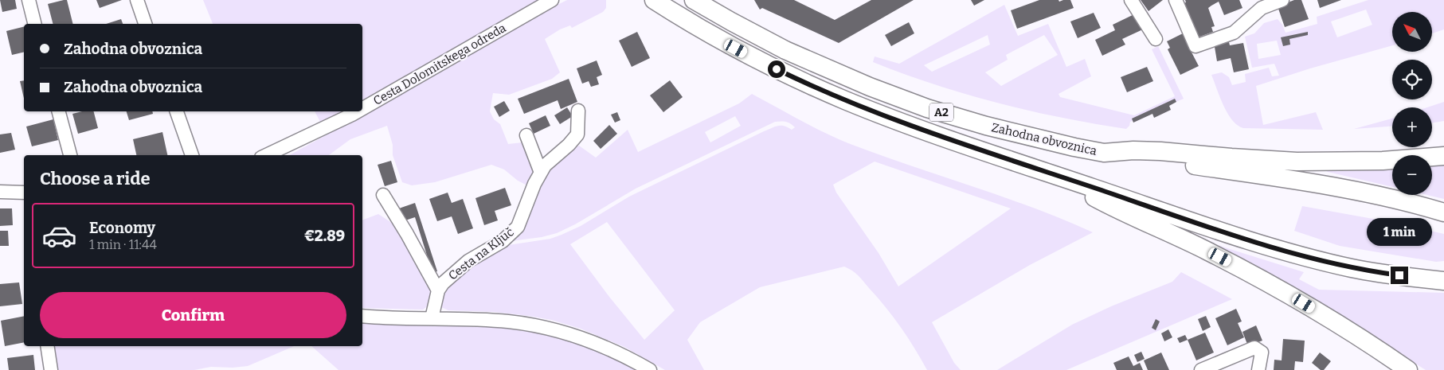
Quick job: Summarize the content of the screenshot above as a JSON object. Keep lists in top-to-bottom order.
{
  "streets": {
    "highway": ["A2", "Zahodna obvoznica"],
    "street": ["Cesta Dolomitskega odreda", "Cesta na Ključ"]
  },
  "north": "top left",
  "page": {
    "map_buttons": ["+", "−"],
    "banner": ["Zahodna obvoznica", "Zahodna obvoznica"],
    "heading": "Choose a ride",
    "list": [
      {
        "name": "Economy",
        "note": "1 min · 11:44",
        "value": "€2.89"
      }
    ],
    "bubble": "1 min",
    "buttons": "Confirm"
  }
}
